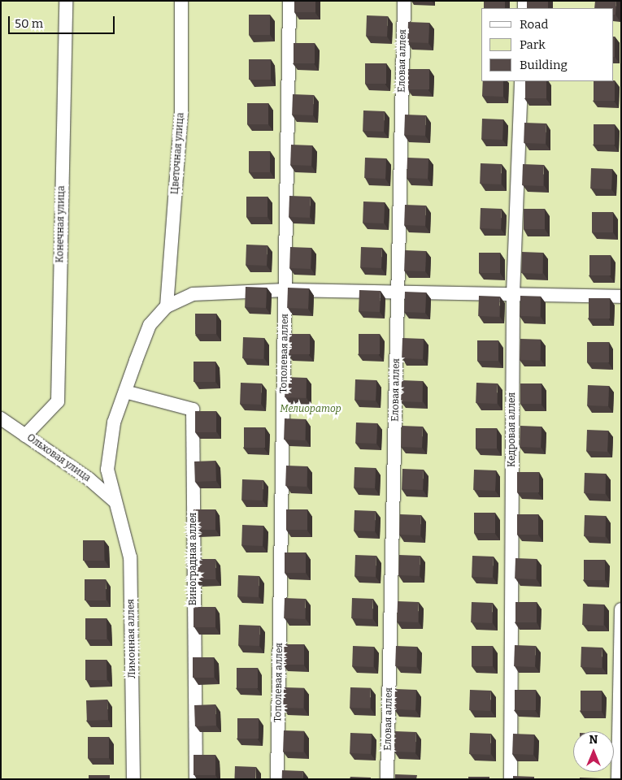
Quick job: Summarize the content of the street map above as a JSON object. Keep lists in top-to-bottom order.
{
  "streets": {
    "street": [
      "Еловая аллея",
      "Цветочная улица",
      "Конечная улица",
      "Тополевая аллея",
      "Кедровая аллея",
      "Ольховая улица",
      "Виноградная аллея",
      "Лимонная аллея"
    ]
  },
  "crossings": [
    ["Цветочная улица", "Лимонная аллея"],
    ["Конечная улица", "Ольховая улица"],
    ["Ольховая улица", "Лимонная аллея"],
    ["Виноградная аллея", "Лимонная аллея"]
  ],
  "parks": ["Мелиоратор"],
  "legend": ["Road", "Park", "Building"],
  "scale_bar": "50 m",
  "north": "top"
}
